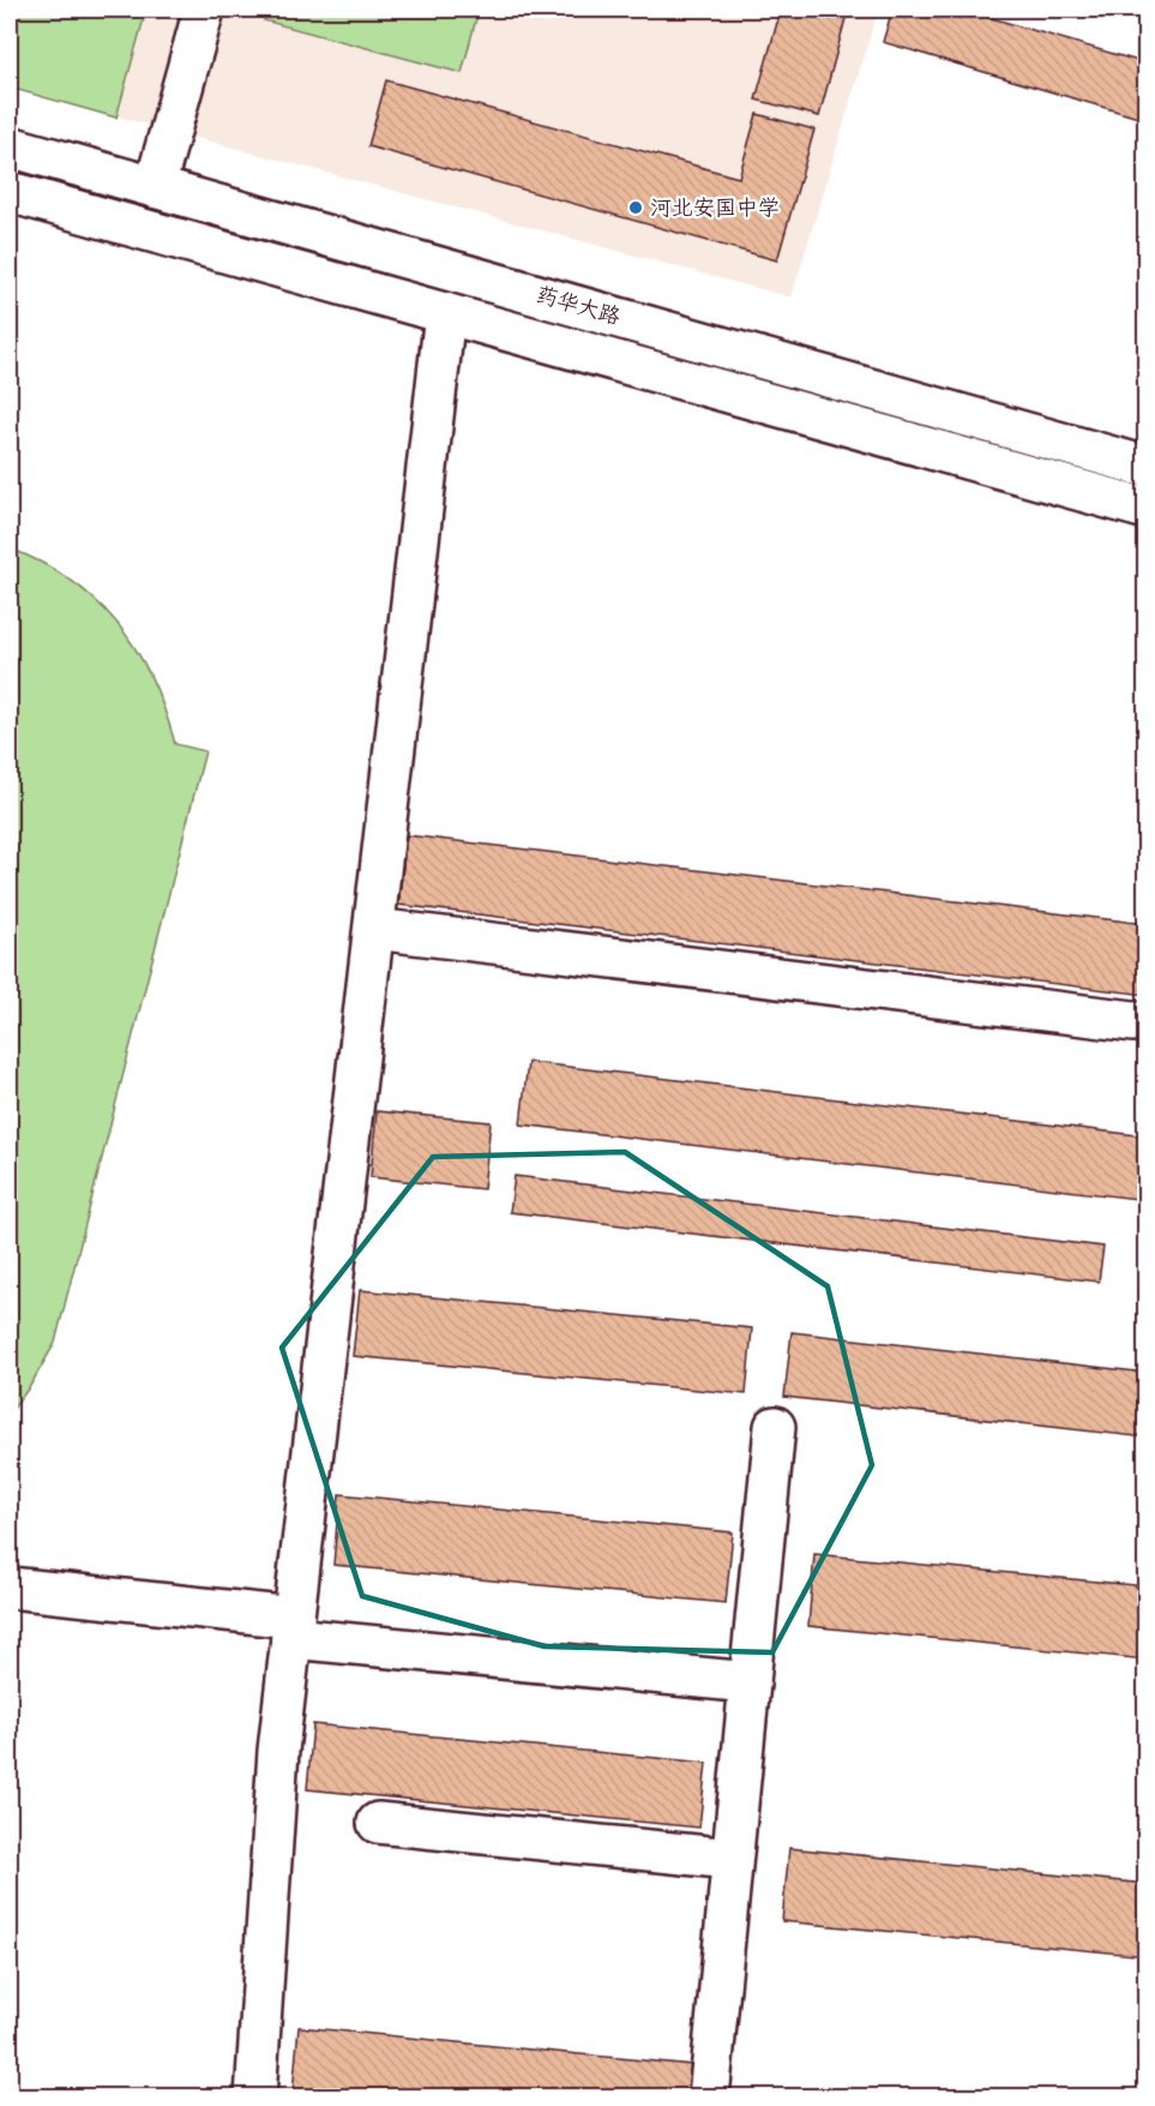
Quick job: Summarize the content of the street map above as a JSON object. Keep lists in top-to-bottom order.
{
  "streets": {
    "main road": ["药华大路"]
  },
  "places": ["河北安国中学"]
}
